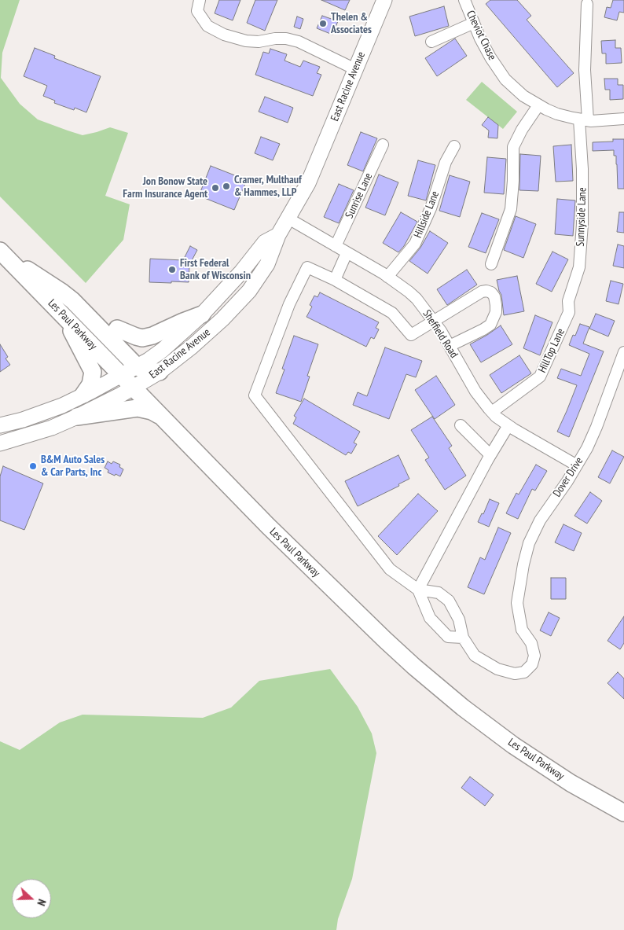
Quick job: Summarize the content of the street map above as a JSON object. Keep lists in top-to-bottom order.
{
  "streets": {
    "main road": ["East Racine Avenue", "Les Paul Parkway"],
    "street": [
      "Cheviot Chase",
      "Sunrise Lane",
      "Hillside Lane",
      "Sunnyside Lane",
      "Sheffield Road",
      "HillTop Lane",
      "Dover Drive"
    ]
  },
  "crossings": [
    ["Cheviot Chase", "Sunnyside Lane"],
    ["East Racine Avenue", "Les Paul Parkway"],
    ["East Racine Avenue", "Sheffield Road"],
    ["Sunrise Lane", "Sheffield Road"],
    ["Hillside Lane", "Sheffield Road"],
    ["Sunnyside Lane", "HillTop Lane"],
    ["Sheffield Road", "HillTop Lane"],
    ["Sheffield Road", "Dover Drive"]
  ],
  "places": [
    "Thelen & Associates",
    "Cramer, Multhauf & Hammes, LLP",
    "Jon Bonow State Farm Insurance Agent",
    "First Federal Bank of Wisconsin",
    "B&M Auto Sales & Car Parts, Inc"
  ],
  "north": "right"
}
